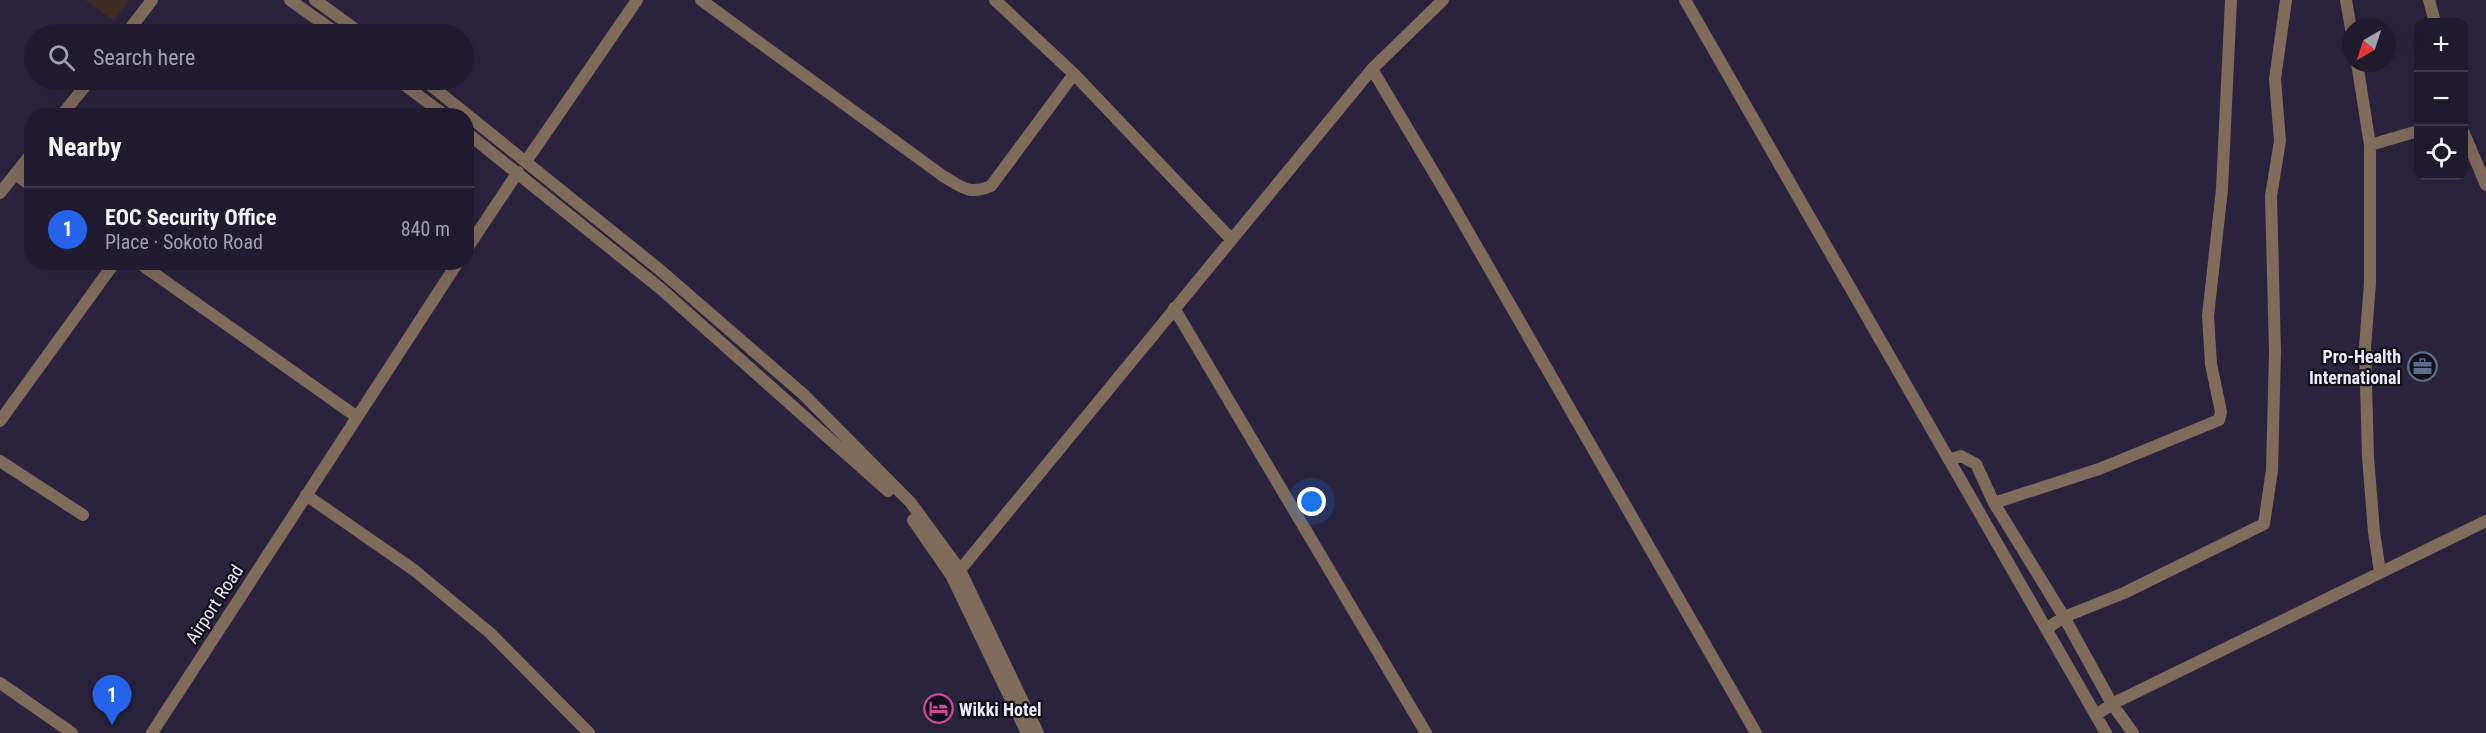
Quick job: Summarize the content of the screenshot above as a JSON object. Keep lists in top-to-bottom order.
{
  "streets": {
    "street": ["Airport Road"]
  },
  "places": {
    "office": ["Pro-Health International"],
    "hotel": ["Wikki Hotel"]
  },
  "north": "bottom left",
  "page": {
    "map_buttons": ["+", "−"],
    "search": "Search here",
    "heading": "Nearby",
    "list": [
      {
        "mark": "1",
        "name": "EOC Security Office",
        "note": "Place · Sokoto Road",
        "value": "840 m"
      }
    ],
    "pins": "1"
  }
}
